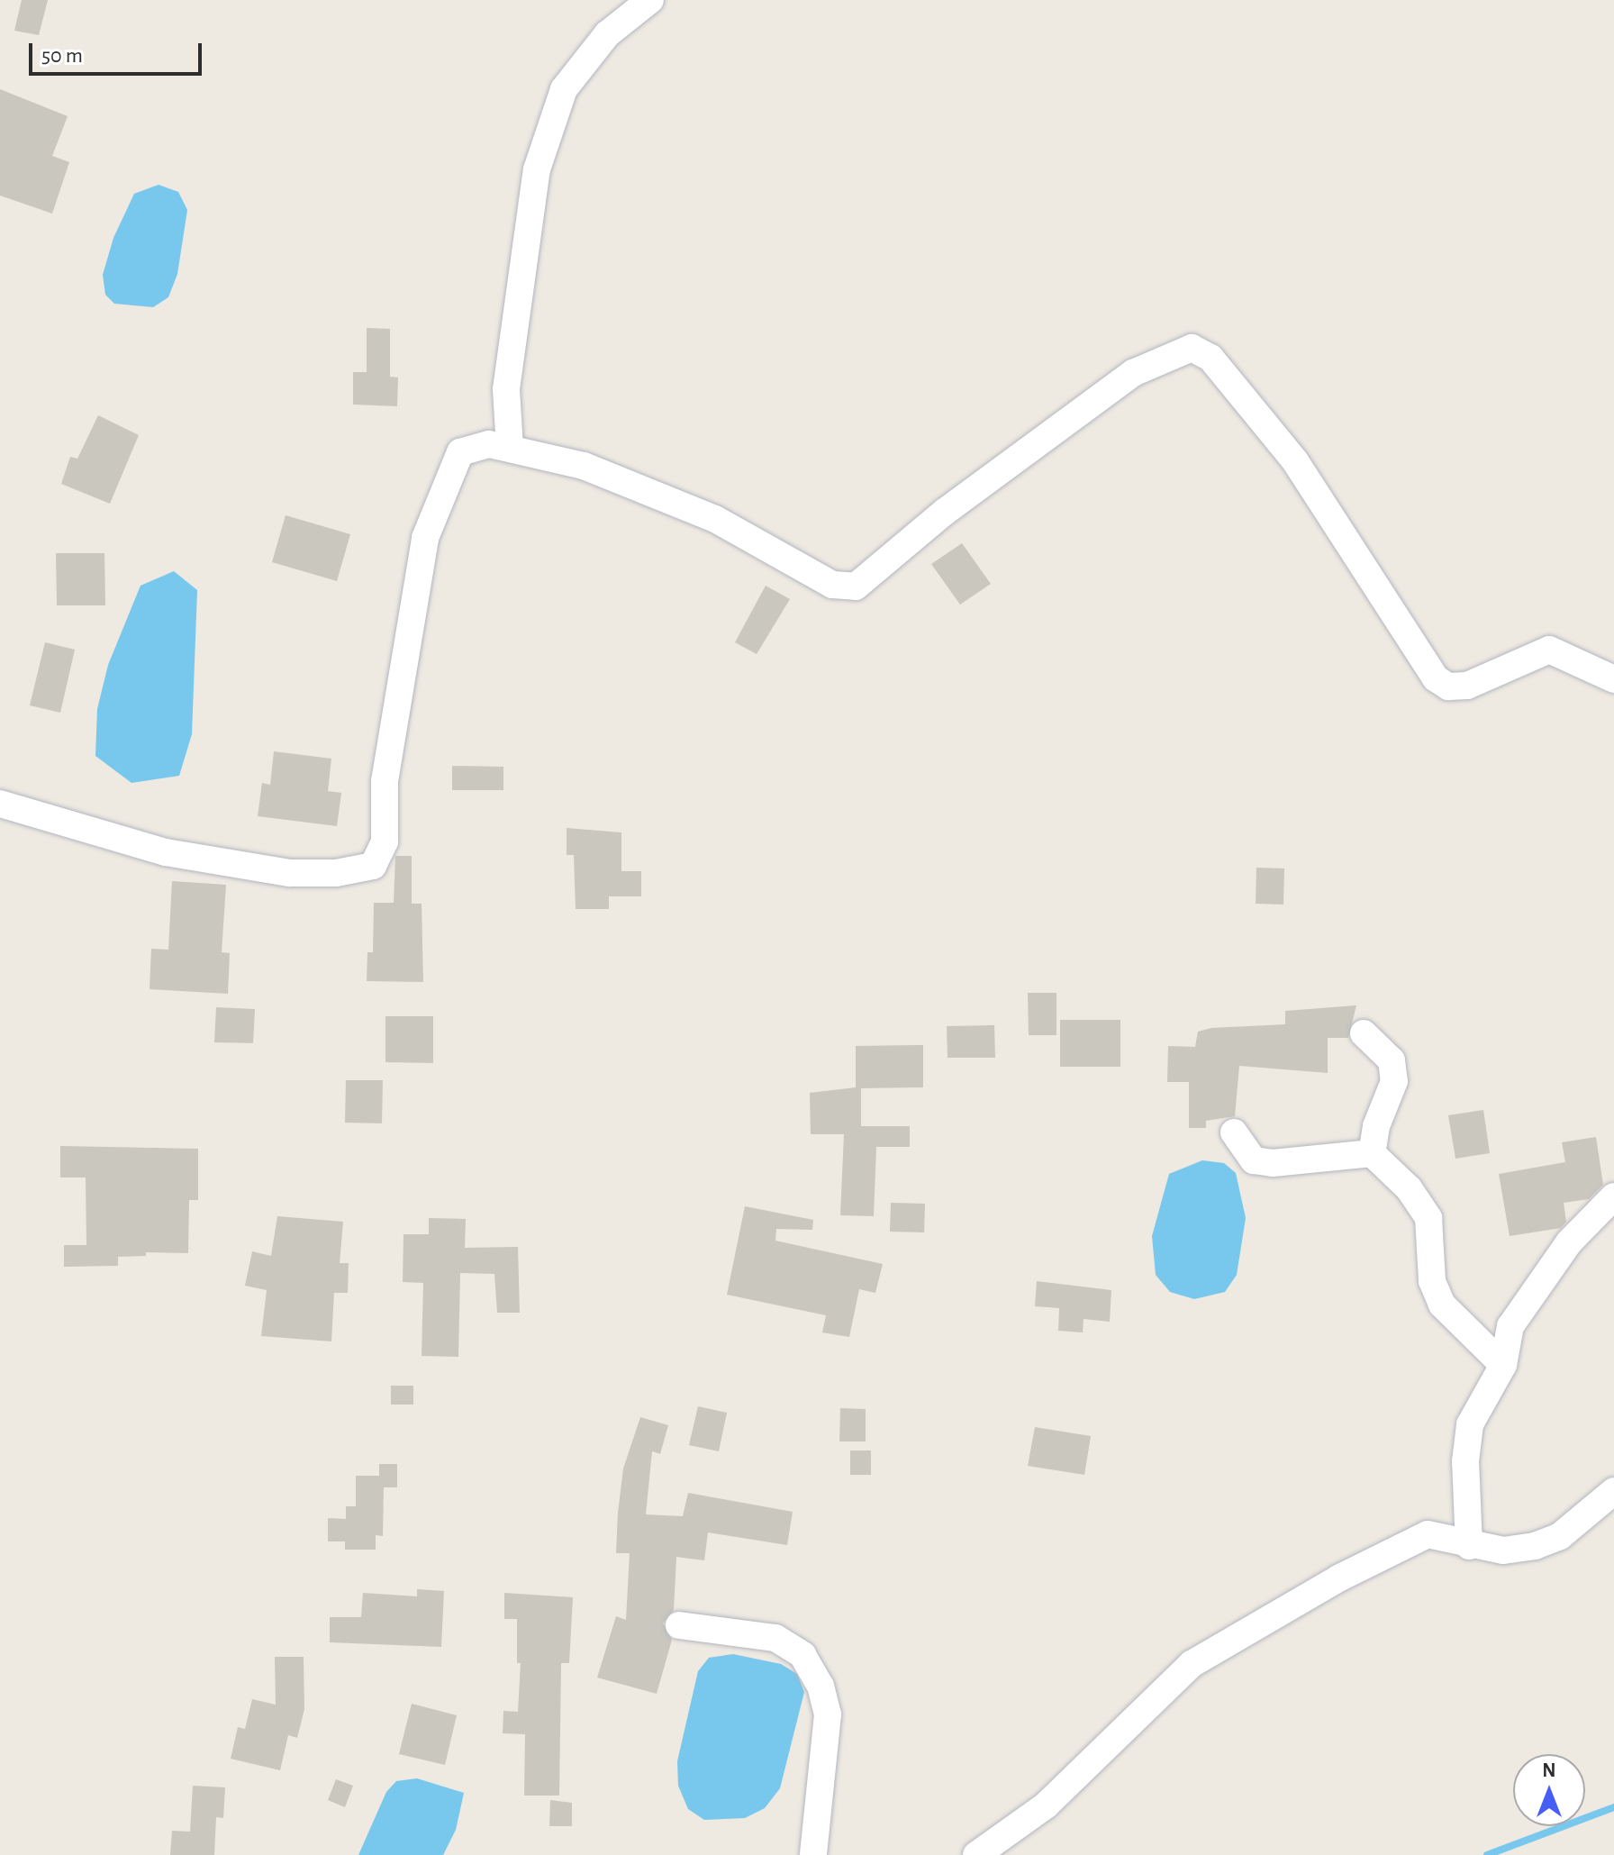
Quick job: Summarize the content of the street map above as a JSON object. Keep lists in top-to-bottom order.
{
  "scale_bar": "50 m",
  "north": "top"
}
